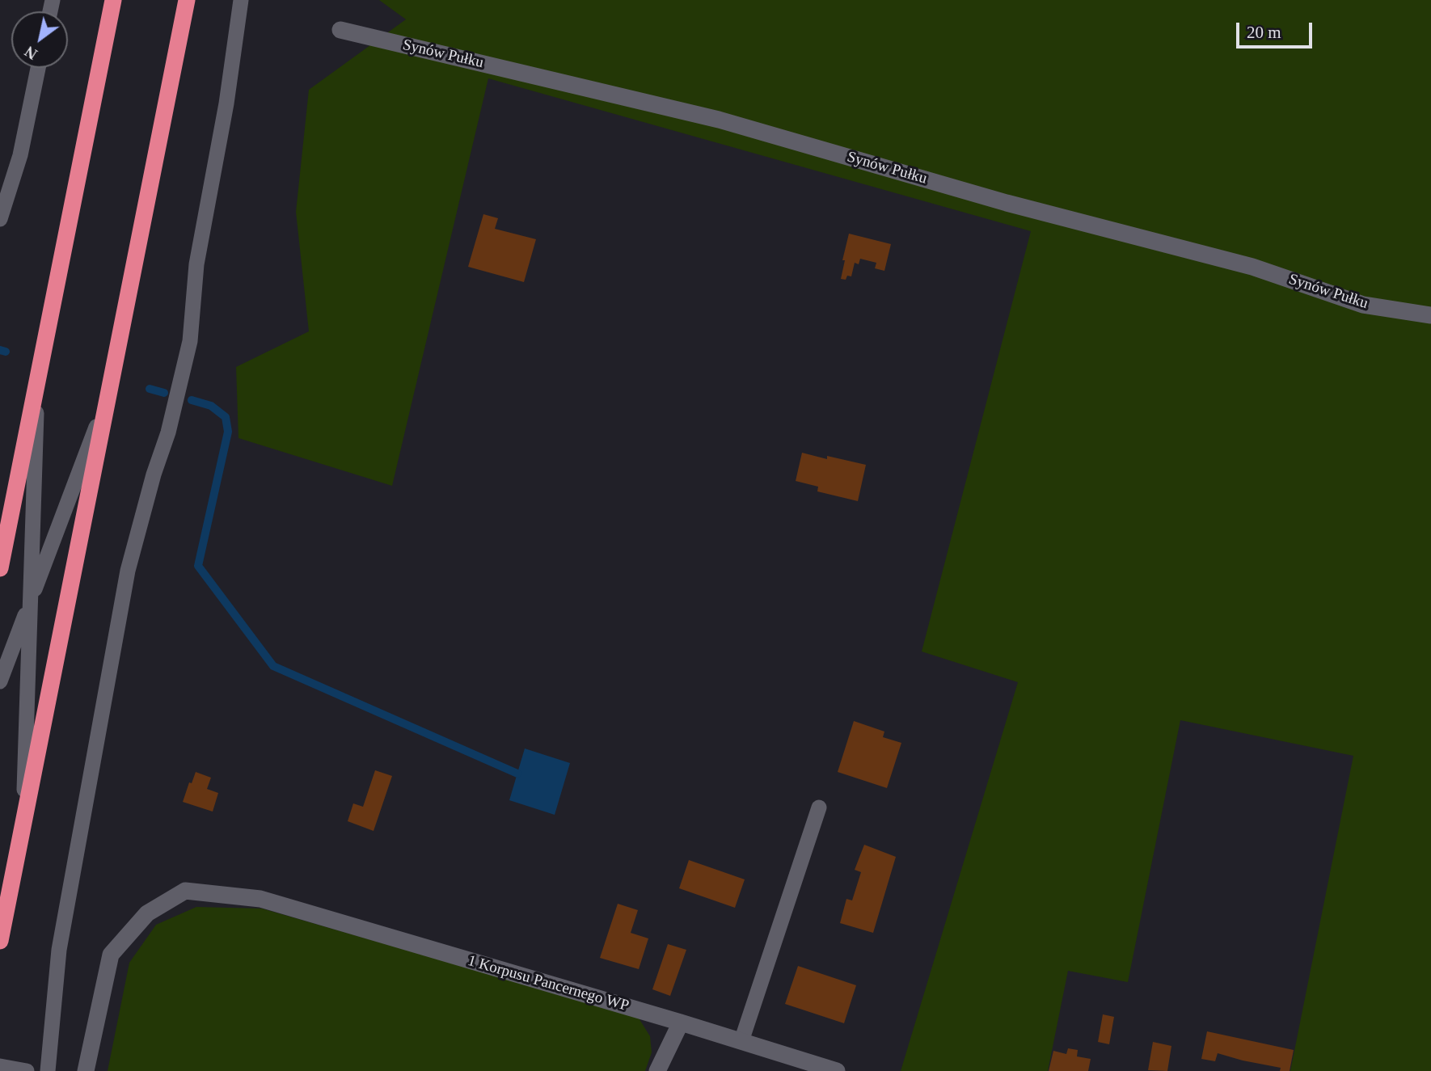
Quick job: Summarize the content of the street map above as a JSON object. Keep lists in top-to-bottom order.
{
  "streets": {
    "street": ["Synów Pułku", "1 Korpusu Pancernego WP"]
  },
  "scale_bar": "20 m",
  "north": "bottom left"
}
